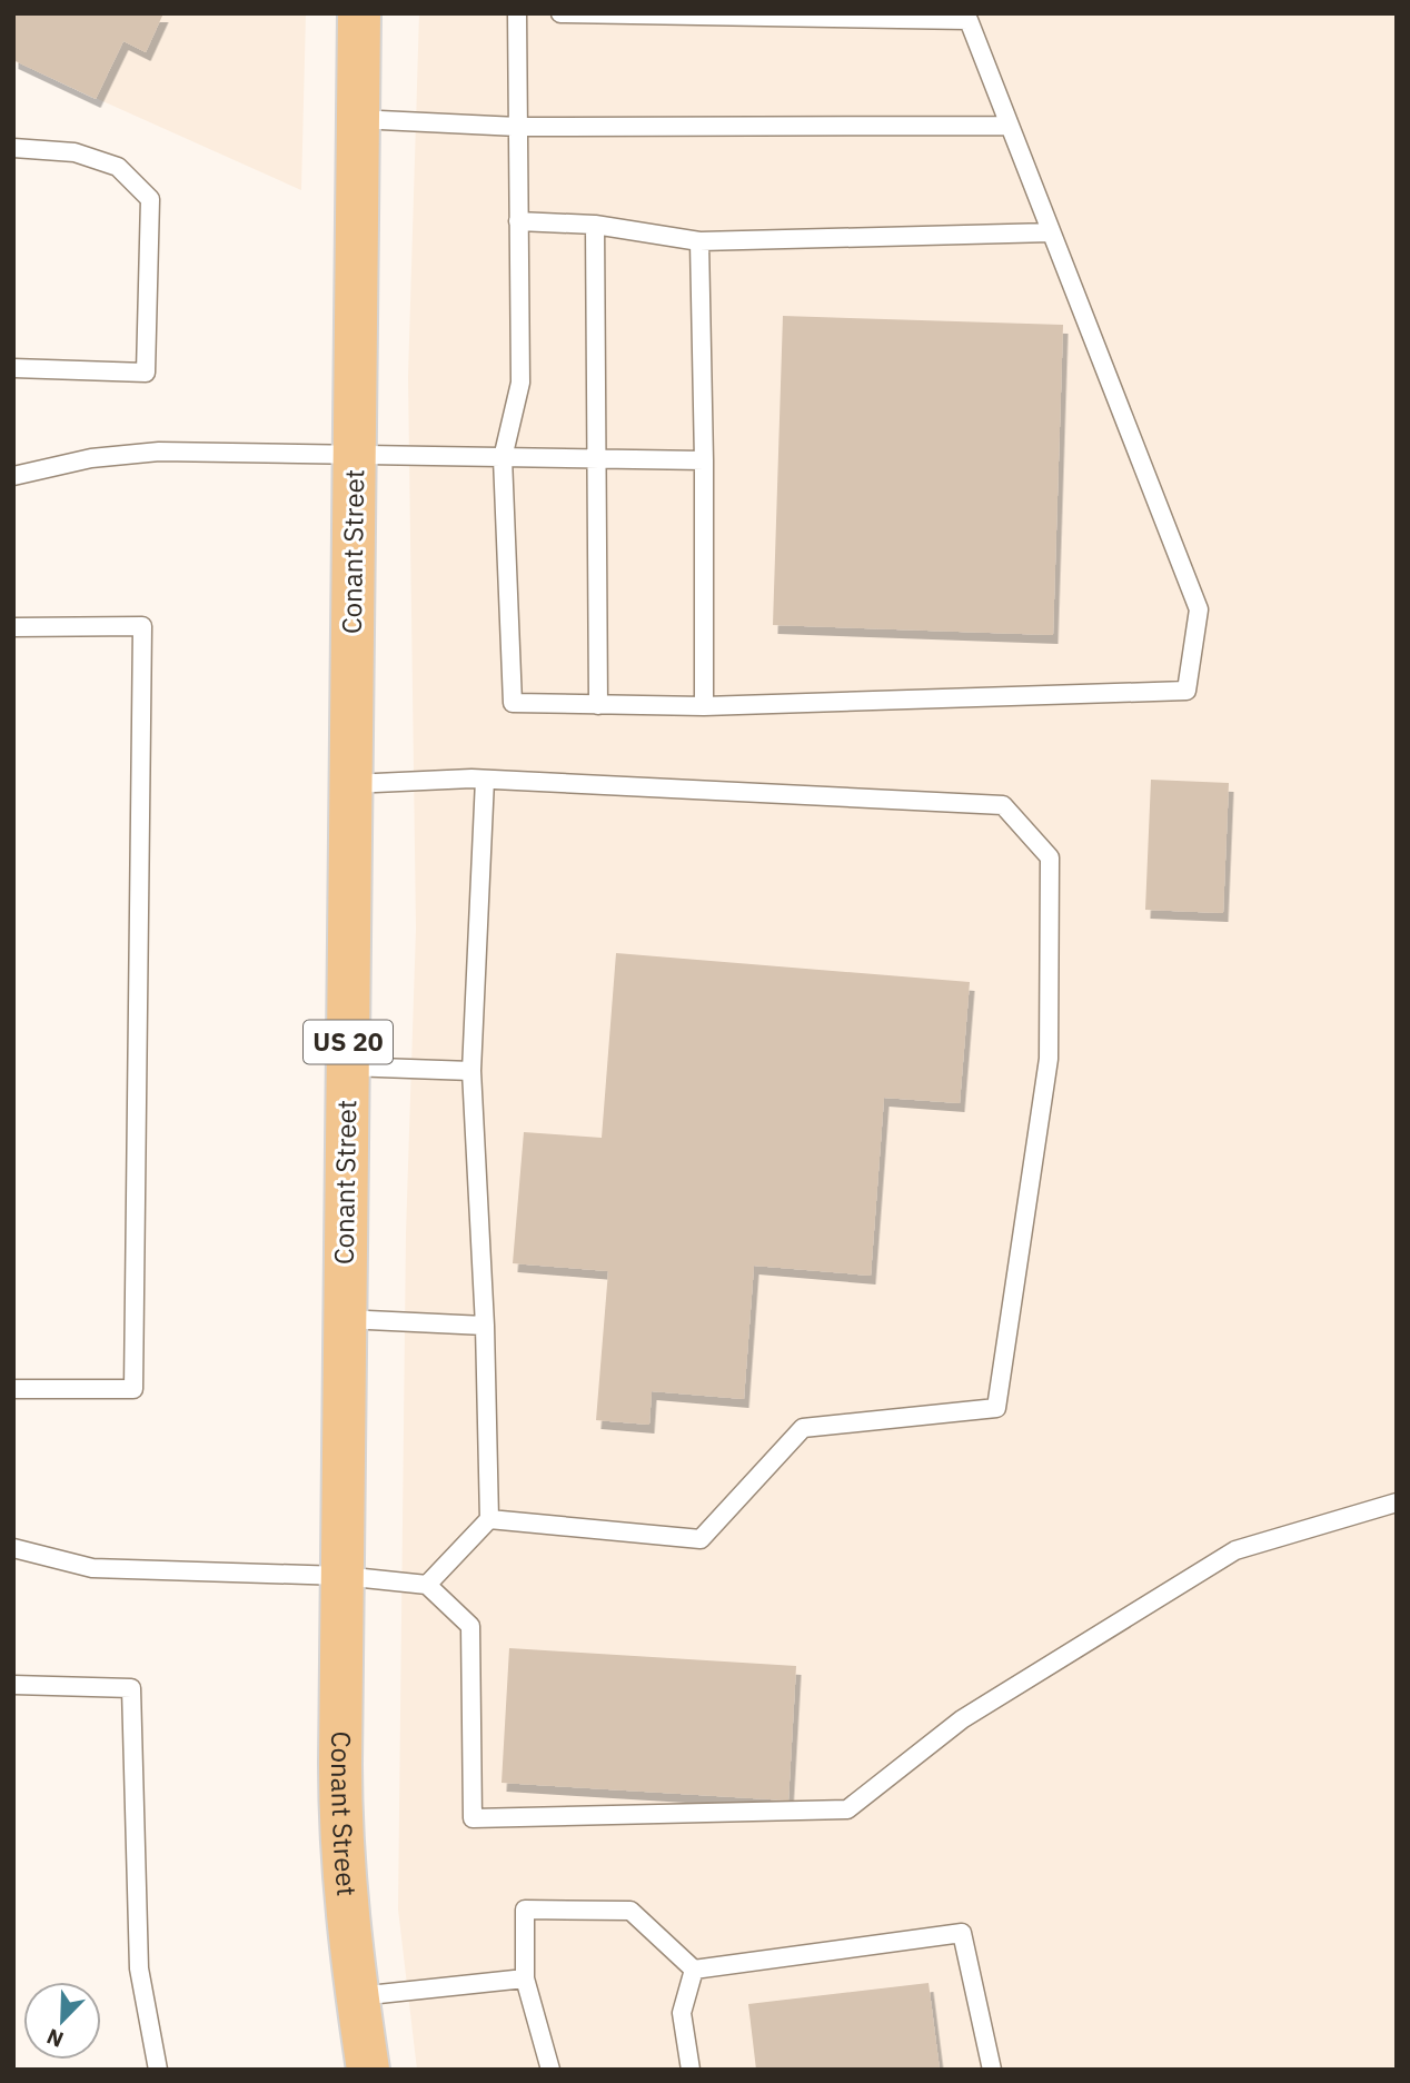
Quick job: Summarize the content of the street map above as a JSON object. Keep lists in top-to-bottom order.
{
  "streets": {
    "main road": ["Conant Street", "US 20"]
  },
  "north": "bottom left"
}
